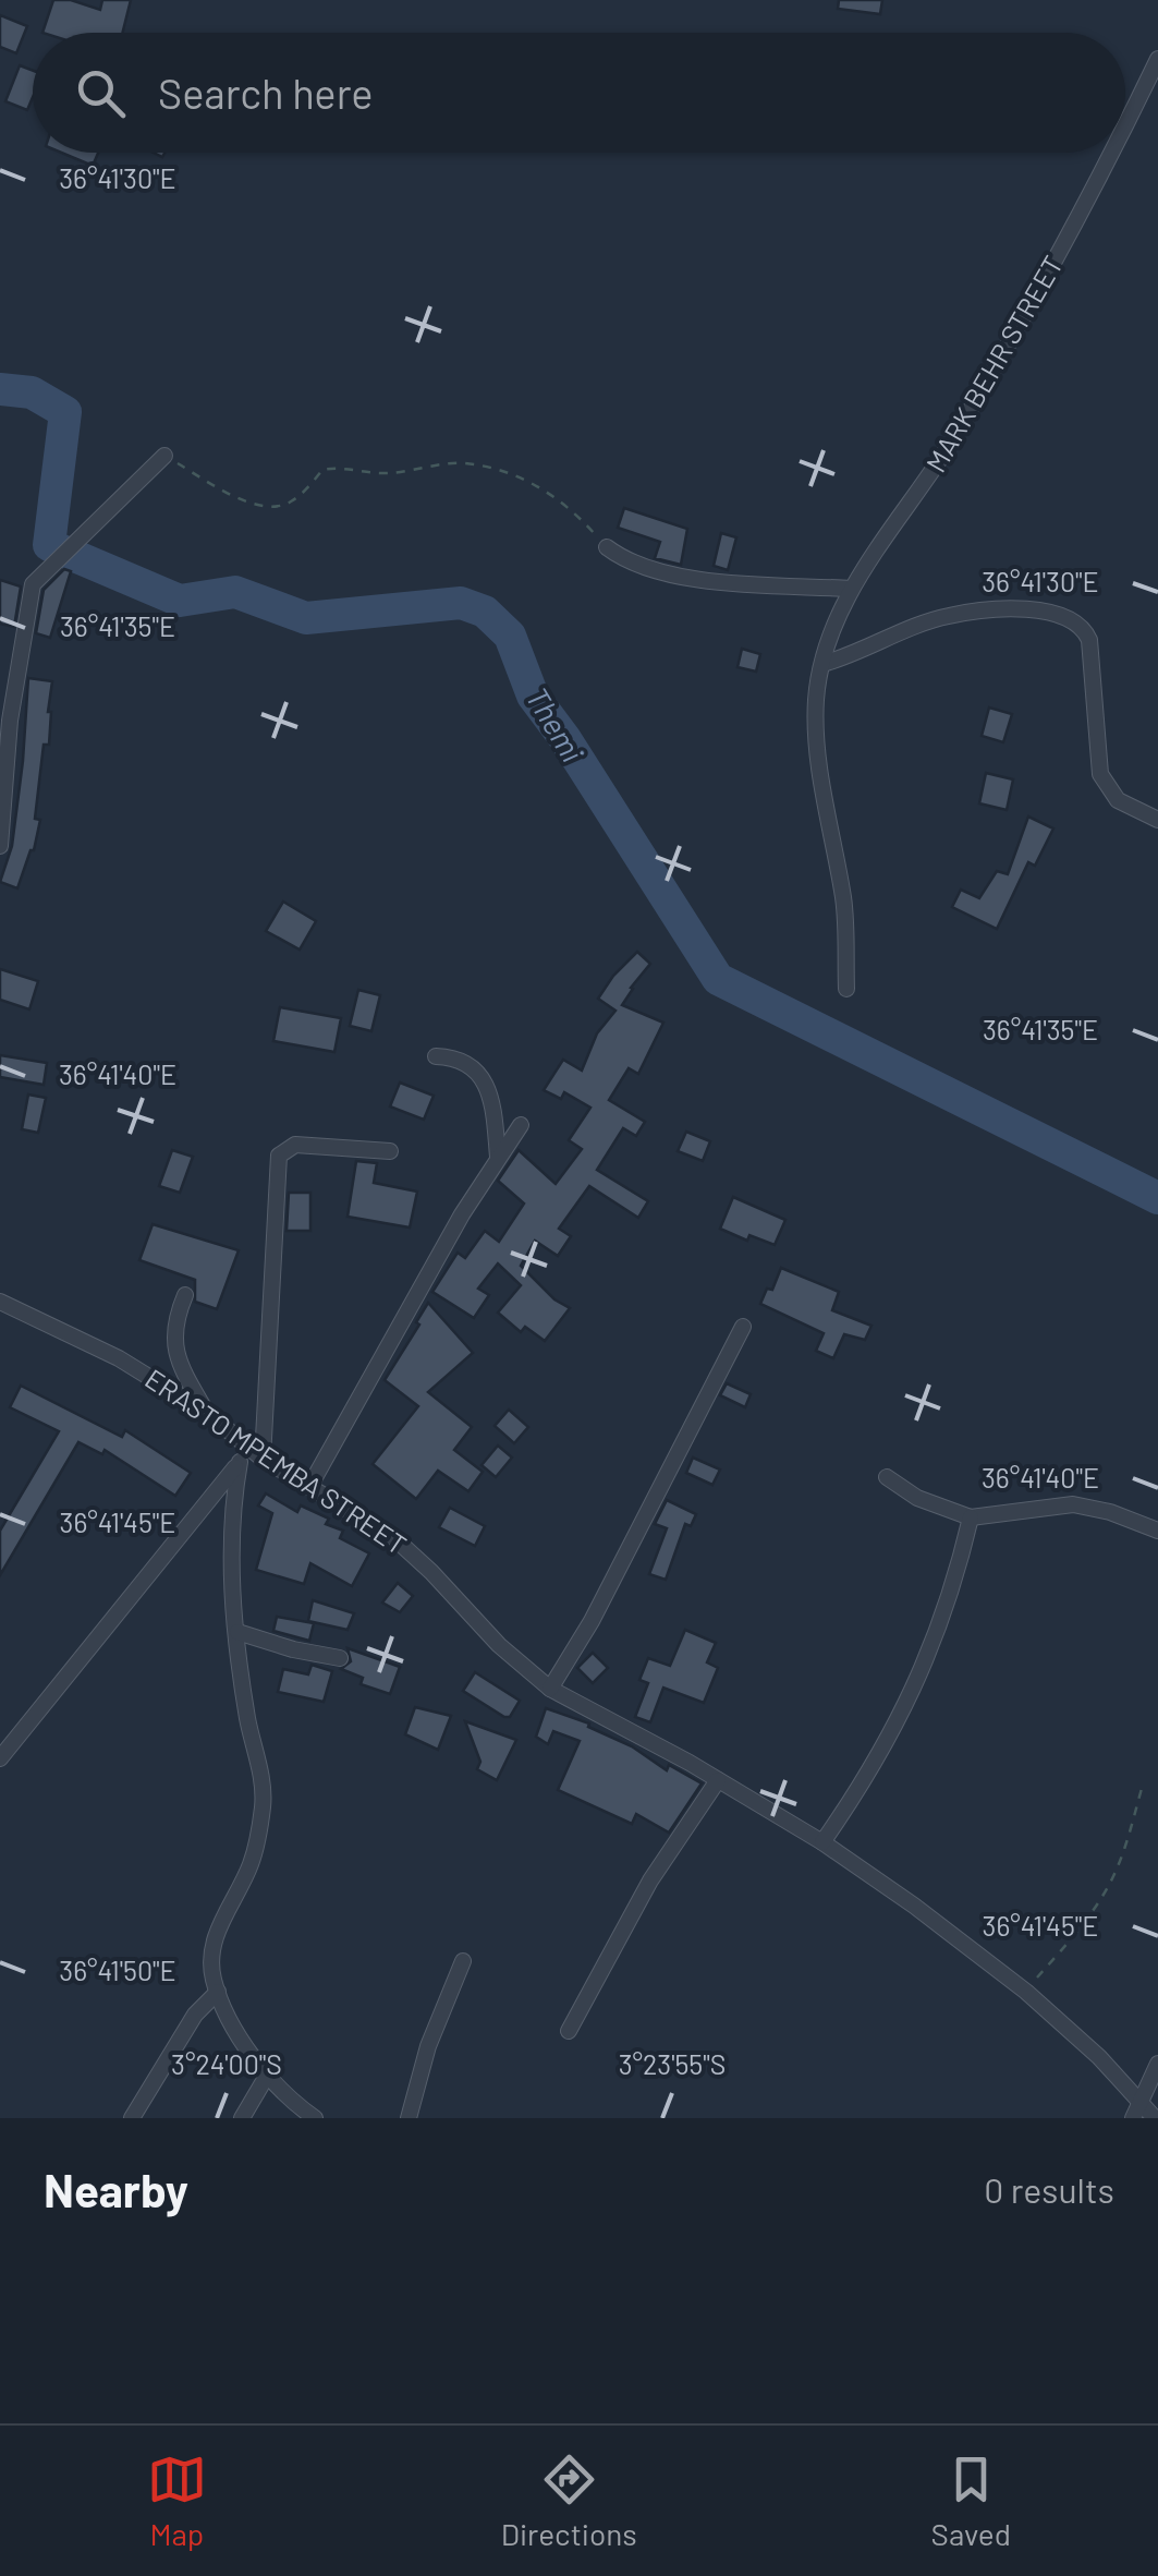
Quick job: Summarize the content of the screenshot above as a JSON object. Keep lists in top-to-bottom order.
{
  "streets": {
    "street": ["MARK BEHR STREET", "ERASTO MPEMBA STREET"]
  },
  "water": ["Themi"],
  "page": {
    "search": "Search here",
    "heading": ["Nearby", "0 results"],
    "nav": ["Map", "Directions", "Saved"]
  },
  "coordinates": [
    "36°41'30\"E",
    "36°41'35\"E",
    "36°41'40\"E",
    "36°41'45\"E",
    "36°41'50\"E",
    "3°24'00\"S",
    "3°23'55\"S"
  ]
}
